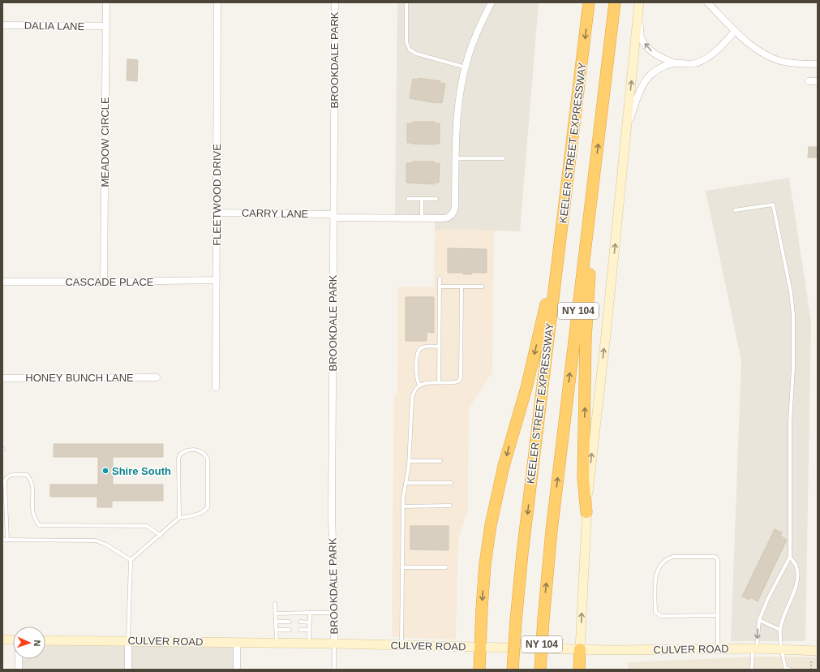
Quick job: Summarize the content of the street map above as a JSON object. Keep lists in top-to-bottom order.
{
  "streets": {
    "highway": ["KEELER STREET EXPRESSWAY", "NY 104"],
    "main road": ["CULVER ROAD"],
    "street": [
      "DALIA LANE",
      "BROOKDALE PARK",
      "MEADOW CIRCLE",
      "FLEETWOOD DRIVE",
      "CARRY LANE",
      "CASCADE PLACE",
      "HONEY BUNCH LANE"
    ]
  },
  "crossings": [
    ["DALIA LANE", "MEADOW CIRCLE"],
    ["BROOKDALE PARK", "CARRY LANE"],
    ["BROOKDALE PARK", "CULVER ROAD"],
    ["MEADOW CIRCLE", "CASCADE PLACE"],
    ["FLEETWOOD DRIVE", "CARRY LANE"],
    ["FLEETWOOD DRIVE", "CASCADE PLACE"]
  ],
  "places": ["Shire South"],
  "north": "right"
}
